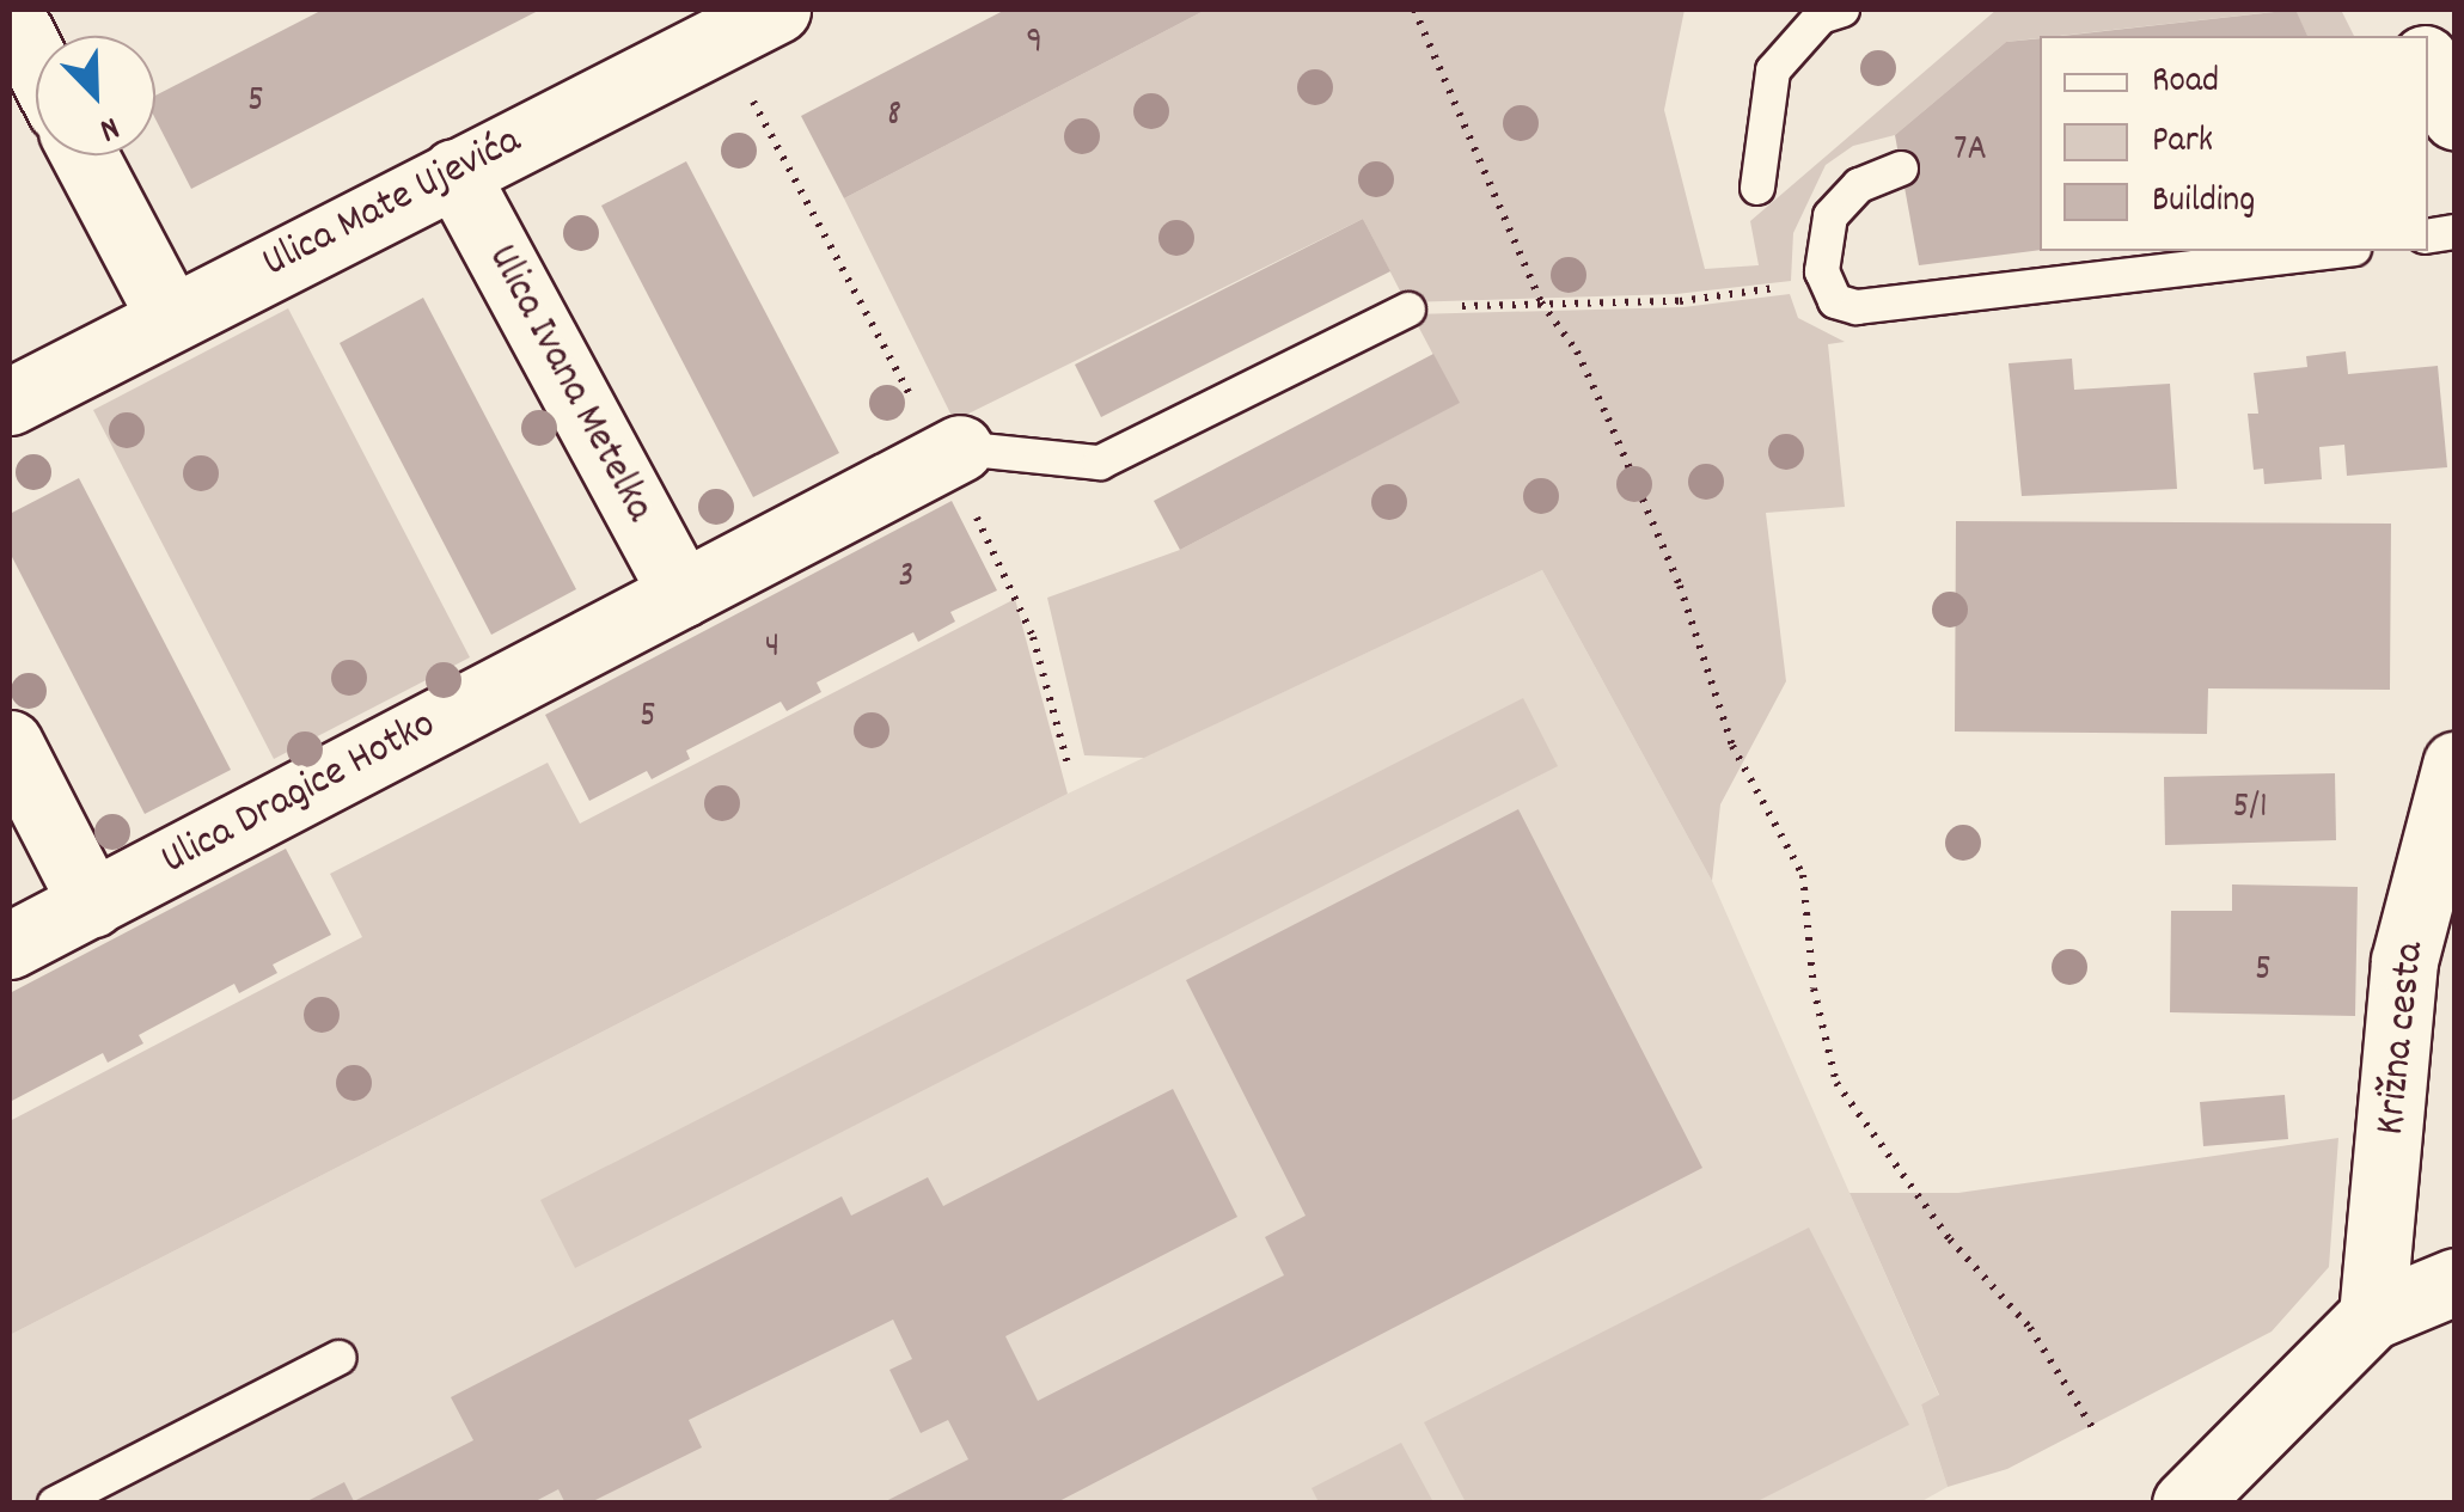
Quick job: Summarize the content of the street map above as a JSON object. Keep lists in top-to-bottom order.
{
  "streets": {
    "street": [
      "Ulica Mate Ujevića",
      "Ulica Ivana Metelka",
      "Ulica Dragice Hotko",
      "Križna cesta"
    ]
  },
  "crossings": [
    ["Ulica Mate Ujevića", "Ulica Ivana Metelka"],
    ["Ulica Ivana Metelka", "Ulica Dragice Hotko"]
  ],
  "house_numbers": [
    "9",
    "5",
    "8",
    "7A",
    "3",
    "4",
    "5",
    "5/1",
    "5"
  ],
  "legend": ["Road", "Park", "Building"],
  "north": "bottom right"
}
